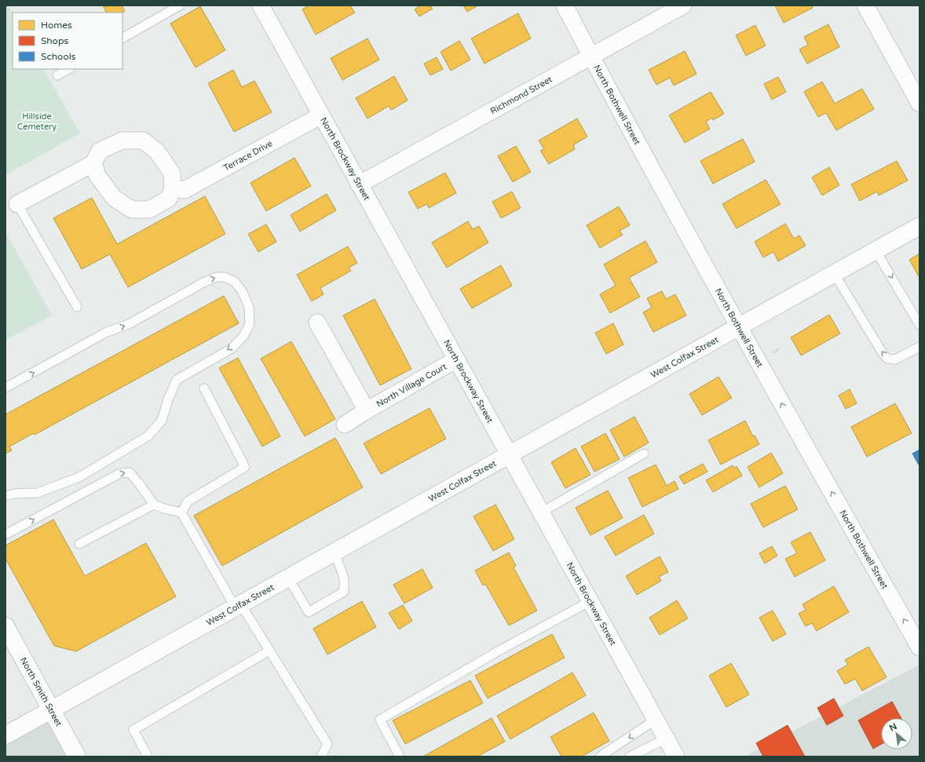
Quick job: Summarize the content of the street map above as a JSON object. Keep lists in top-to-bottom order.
{
  "streets": {
    "street": [
      "Richmond Street",
      "North Bothwell Street",
      "Terrace Drive",
      "North Brockway Street",
      "West Colfax Street",
      "North Village Court",
      "North Smith Street"
    ]
  },
  "crossings": [
    ["Richmond Street", "North Bothwell Street"],
    ["Richmond Street", "North Brockway Street"],
    ["North Bothwell Street", "West Colfax Street"],
    ["Terrace Drive", "North Brockway Street"],
    ["North Brockway Street", "West Colfax Street"],
    ["North Brockway Street", "North Village Court"],
    ["West Colfax Street", "North Smith Street"]
  ],
  "one_way": ["North Bothwell Street"],
  "parks": ["Hillside Cemetery"],
  "legend": ["Homes", "Shops", "Schools"],
  "north": "top left"
}
